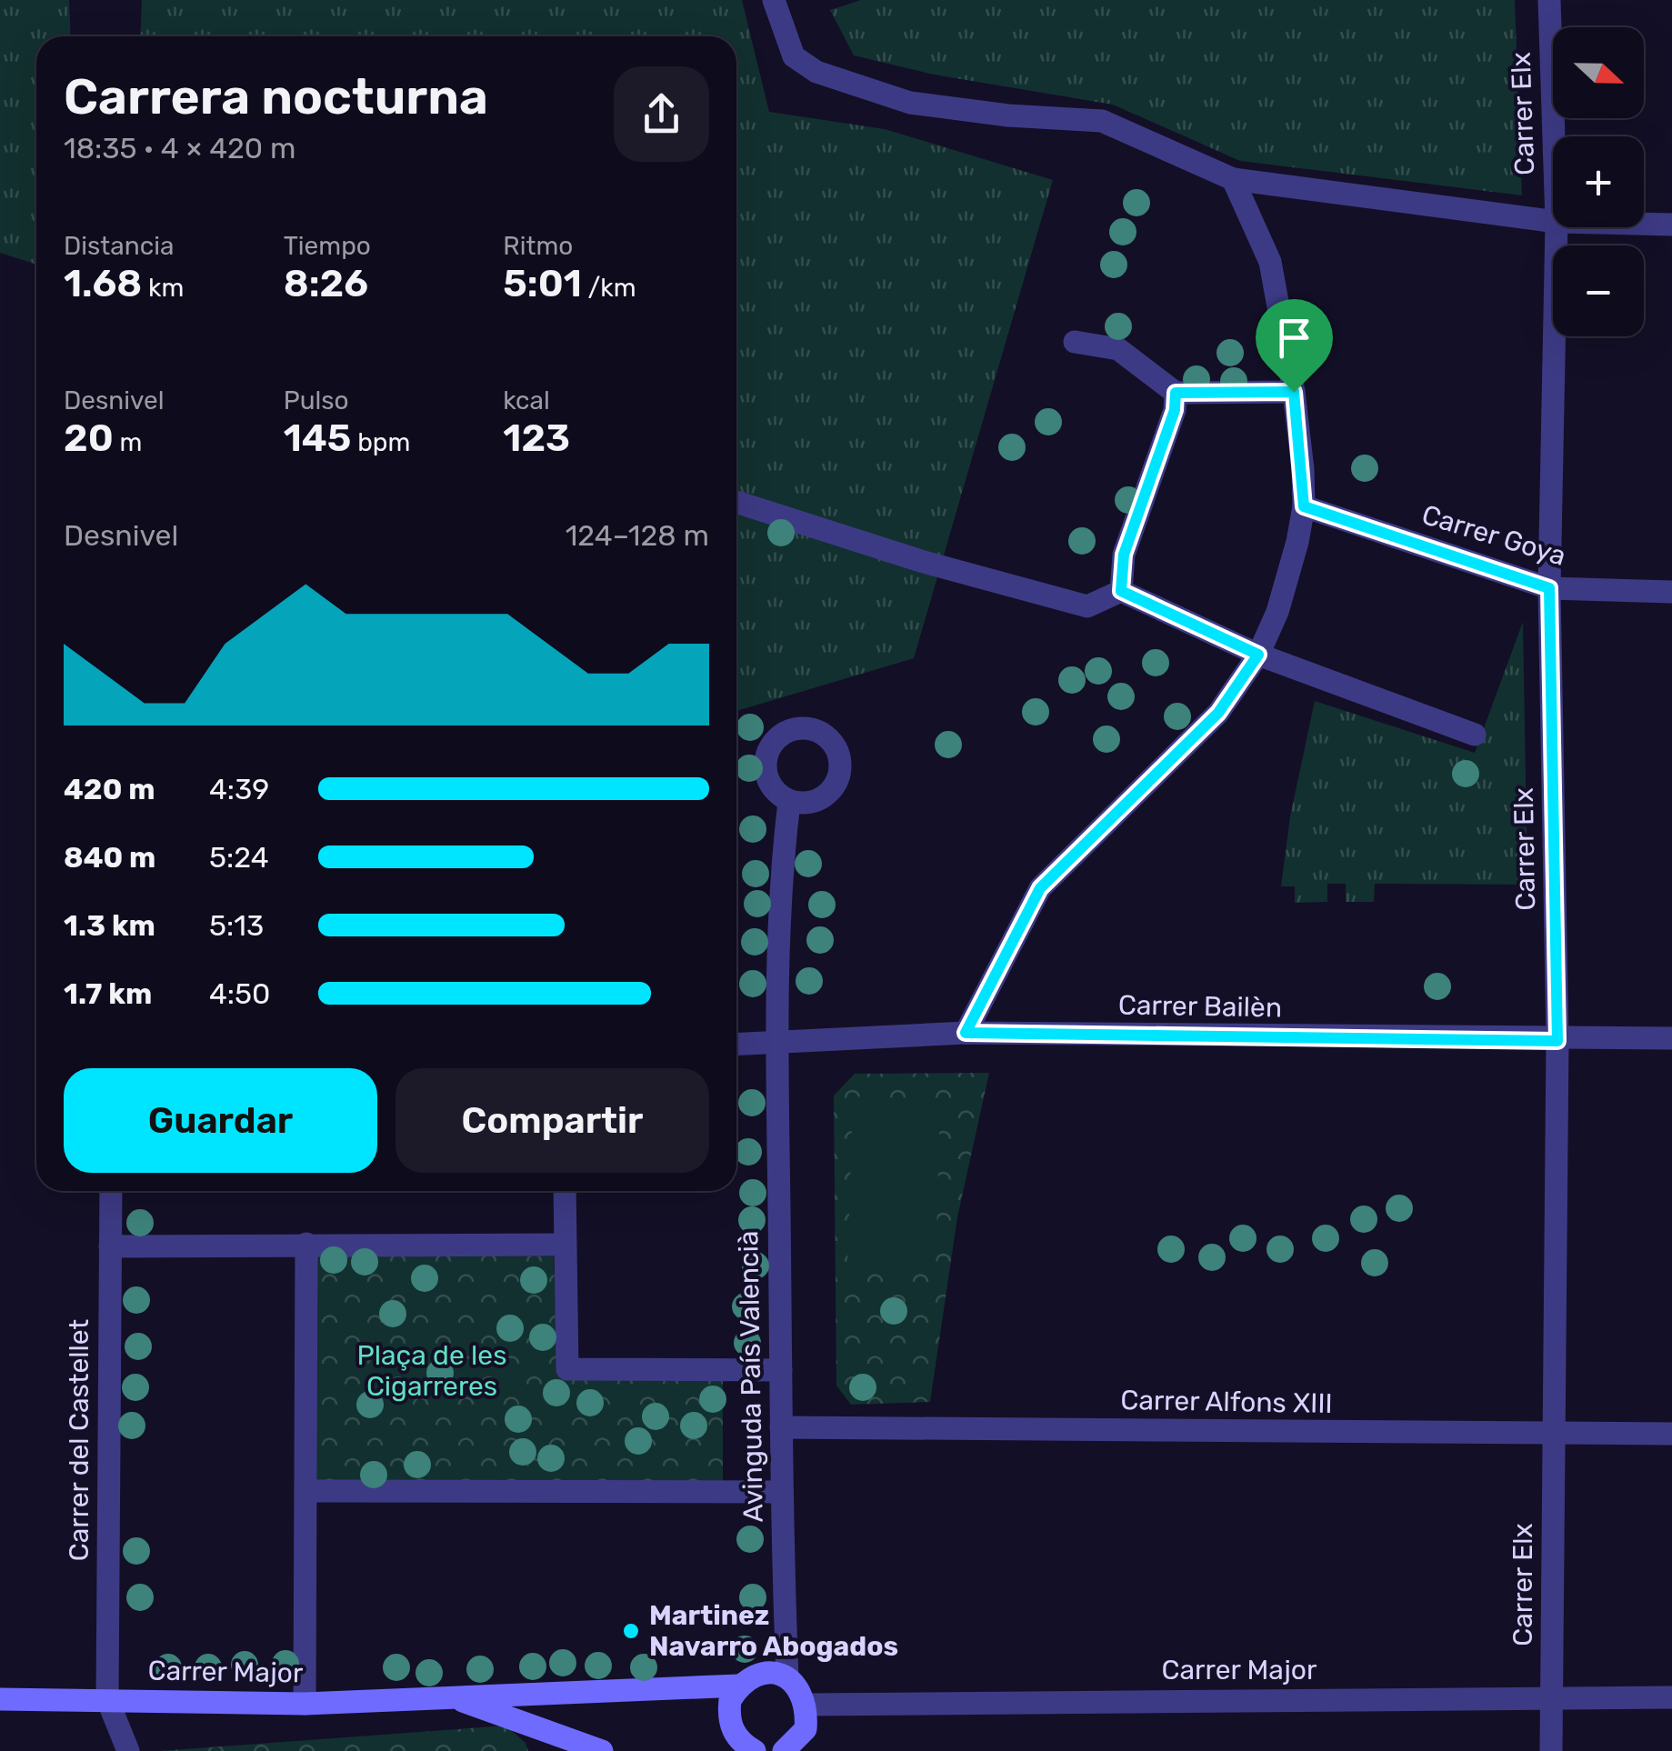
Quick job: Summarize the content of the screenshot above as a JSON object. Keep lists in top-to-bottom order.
{
  "streets": {
    "street": [
      "Carrer Elx",
      "Carrer Goya",
      "Carrer Bailèn",
      "Avinguda País Valencià",
      "Carrer Alfons XIII",
      "Carrer del Castellet",
      "Carrer Major"
    ]
  },
  "crossings": [
    ["Carrer Elx", "Carrer Goya"],
    ["Carrer Elx", "Carrer Bailèn"],
    ["Carrer Elx", "Carrer Alfons XIII"],
    ["Carrer Elx", "Carrer Major"],
    ["Carrer Bailèn", "Avinguda País Valencià"],
    ["Avinguda País Valencià", "Carrer Alfons XIII"],
    ["Avinguda País Valencià", "Carrer Major"],
    ["Carrer del Castellet", "Carrer Major"]
  ],
  "parks": ["Plaça de les Cigarreres"],
  "places": ["Martinez Navarro Abogados"],
  "north": "right",
  "page": {
    "map_buttons": ["+", "−"],
    "heading": ["Carrera nocturna", "18:35 · 4 × 420 m"],
    "stats": [
      ["Distancia", "1.68 km"],
      ["Tiempo", "8:26"],
      ["Ritmo", "5:01 /km"],
      ["Desnivel", "20 m"],
      ["Pulso", "145 bpm"],
      ["kcal", "123"]
    ],
    "chart": ["Desnivel", "124–128 m"],
    "list": [
      {
        "name": "420 m",
        "note": "4:39"
      },
      {
        "name": "840 m",
        "note": "5:24"
      },
      {
        "name": "1.3 km",
        "note": "5:13"
      },
      {
        "name": "1.7 km",
        "note": "4:50"
      }
    ],
    "buttons": ["Guardar", "Compartir"]
  }
}
